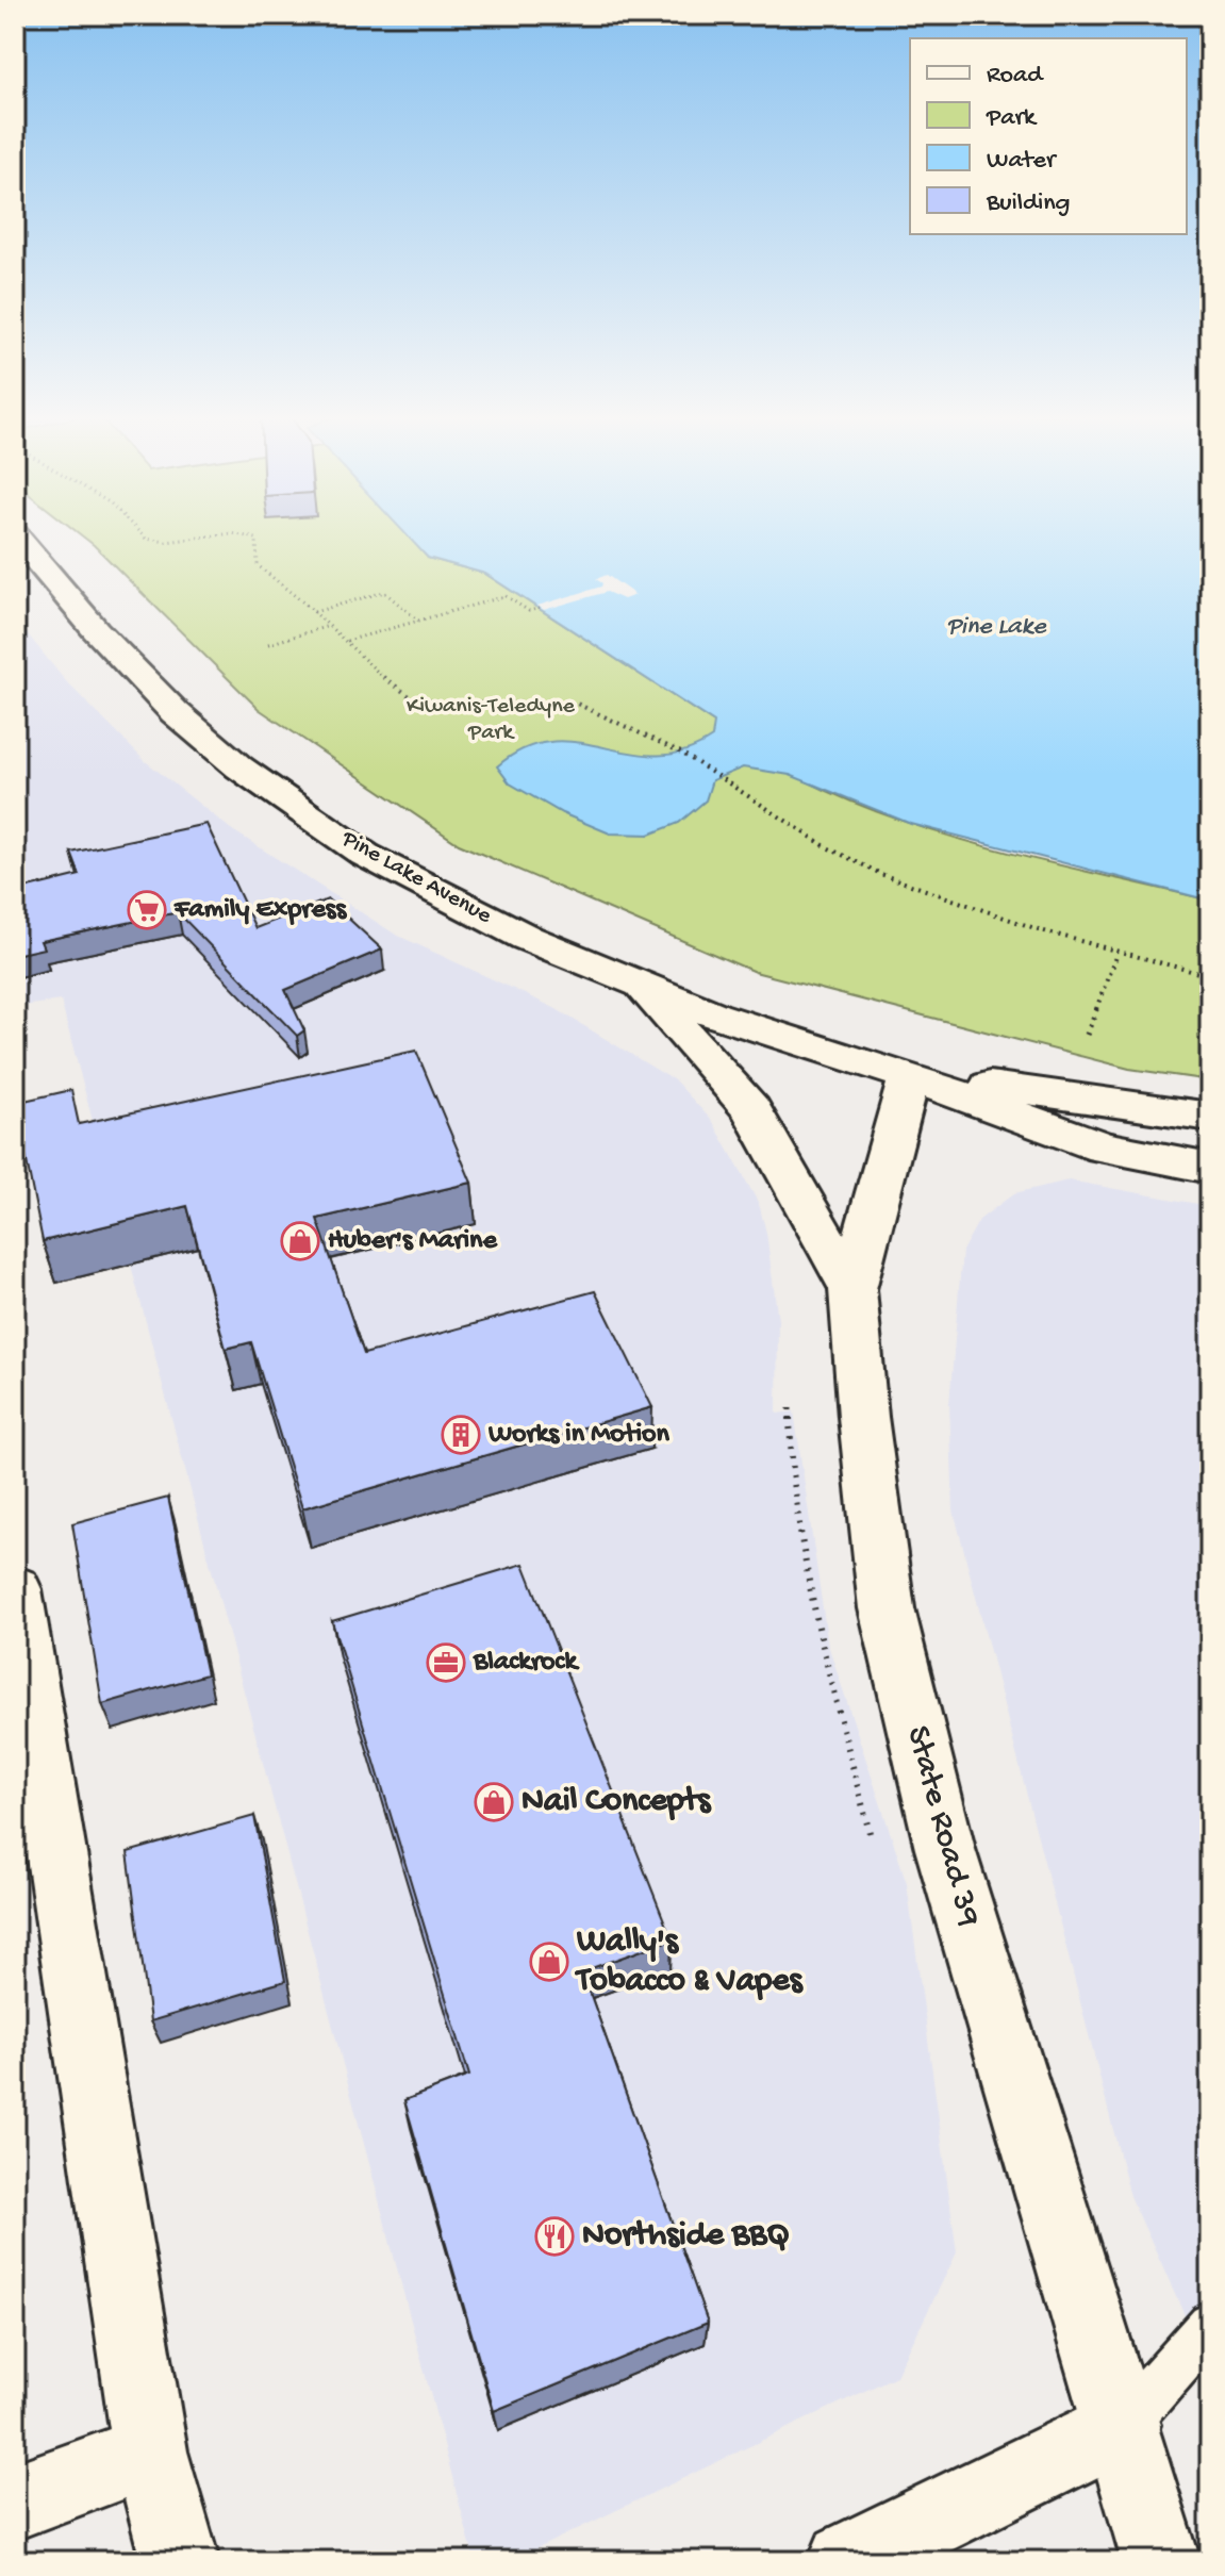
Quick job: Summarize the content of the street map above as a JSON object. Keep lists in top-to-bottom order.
{
  "streets": {
    "main road": ["Pine Lake Avenue", "State Road 39"]
  },
  "crossings": [
    ["Pine Lake Avenue", "State Road 39"]
  ],
  "water": ["Pine Lake"],
  "parks": ["Kiwanis-Teledyne Park"],
  "places": {
    "supermarket": ["Family Express"],
    "shop": ["Huber's Marine", "Nail Concepts", "Wally's Tobacco & Vapes"],
    "building": ["Works in Motion"],
    "office": ["Blackrock"],
    "restaurant": ["Northside BBQ"]
  },
  "legend": [
    "Road",
    "Park",
    "Water",
    "Building"
  ]
}
